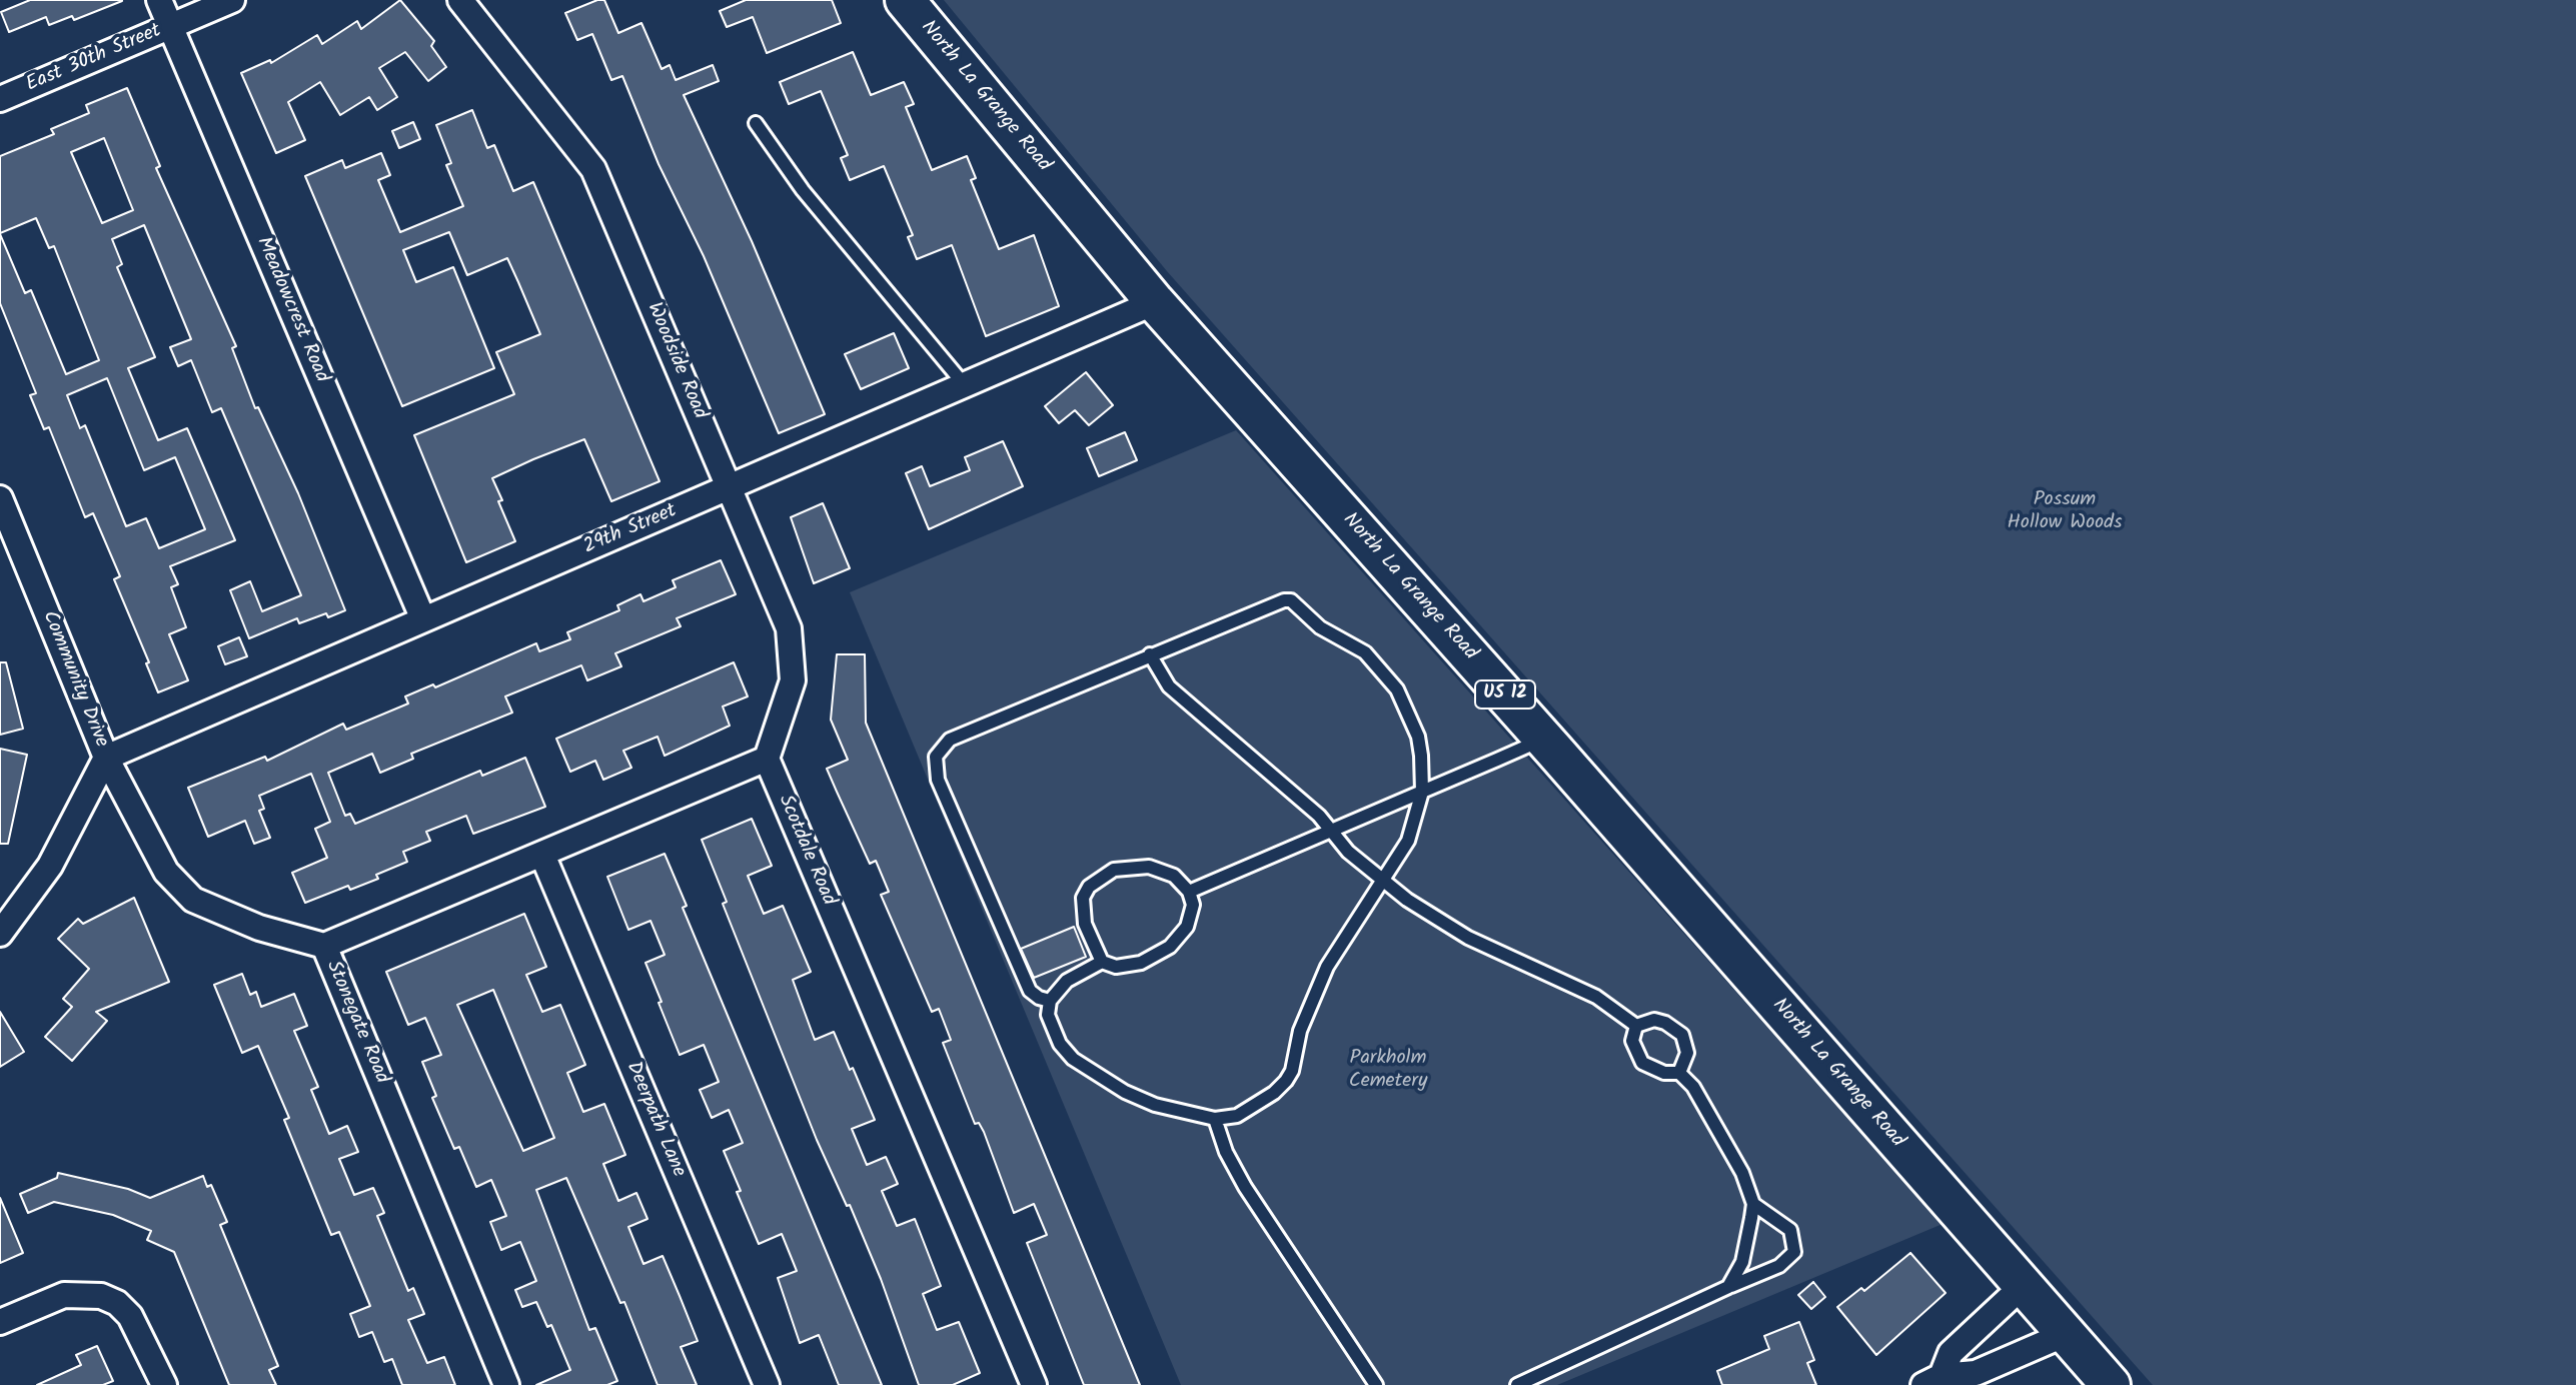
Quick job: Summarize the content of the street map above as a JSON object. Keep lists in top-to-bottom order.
{
  "streets": {
    "main road": ["North La Grange Road", "US 12"],
    "street": [
      "East 30th Street",
      "Meadowcrest Road",
      "Woodside Road",
      "29th Street",
      "Community Drive",
      "Scotdale Road",
      "Stonegate Road",
      "Deerpath Lane"
    ]
  },
  "crossings": [
    ["East 30th Street", "Meadowcrest Road"],
    ["North La Grange Road", "29th Street"],
    ["Meadowcrest Road", "29th Street"],
    ["Woodside Road", "29th Street"],
    ["Woodside Road", "Scotdale Road"],
    ["29th Street", "Community Drive"],
    ["29th Street", "Stonegate Road"],
    ["Community Drive", "Stonegate Road"]
  ],
  "parks": ["Possum Hollow Woods", "Parkholm Cemetery"]
}
